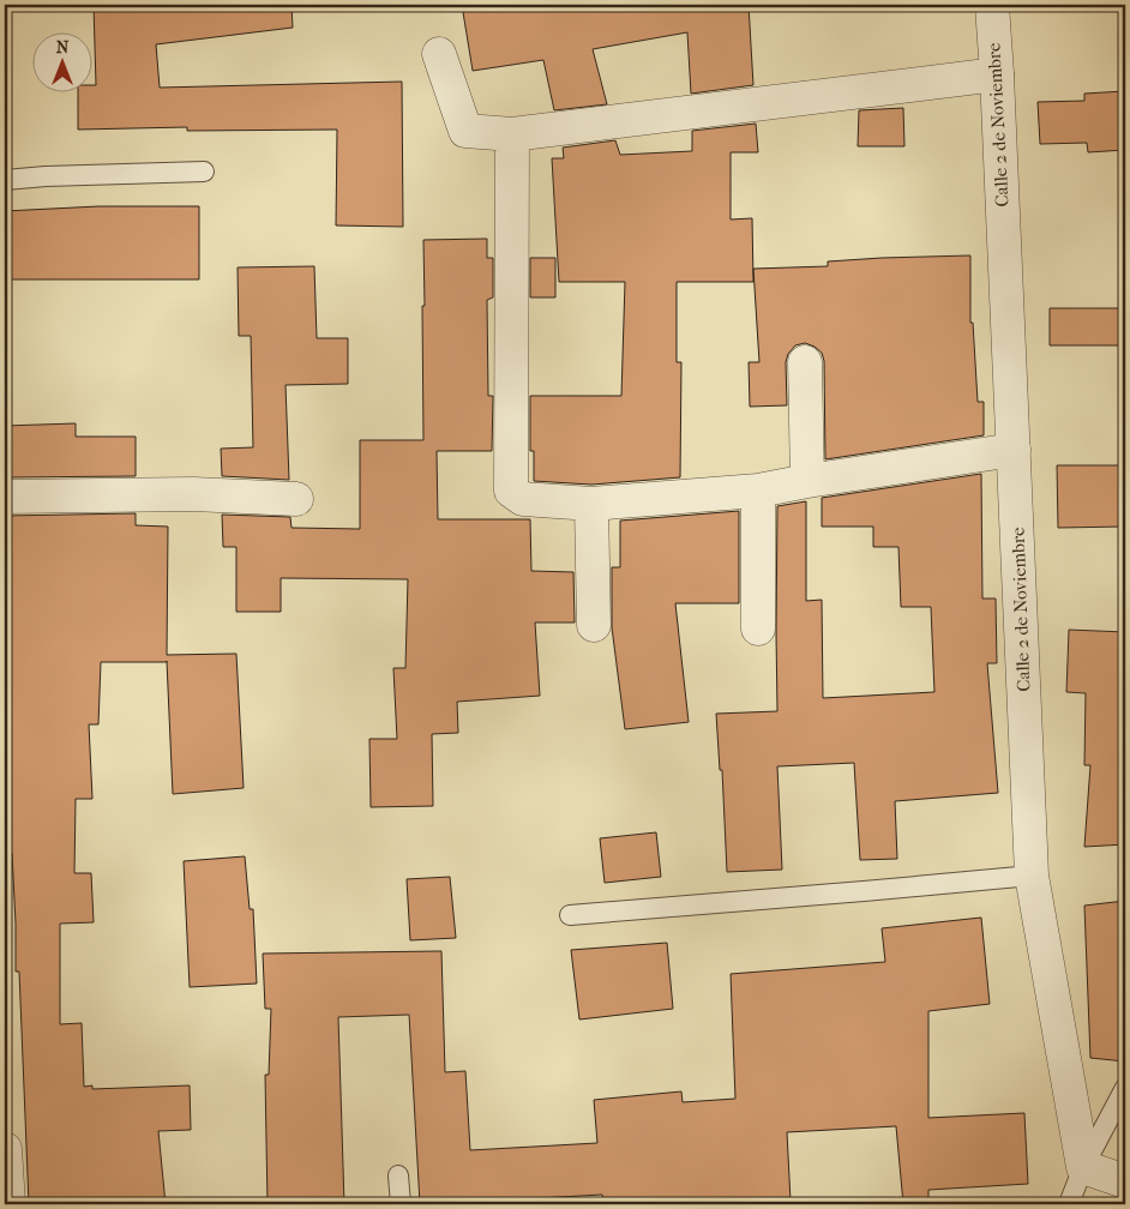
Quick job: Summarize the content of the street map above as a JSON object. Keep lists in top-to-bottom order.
{
  "streets": {
    "street": ["Calle 2 de Noviembre"]
  },
  "north": "top"
}
